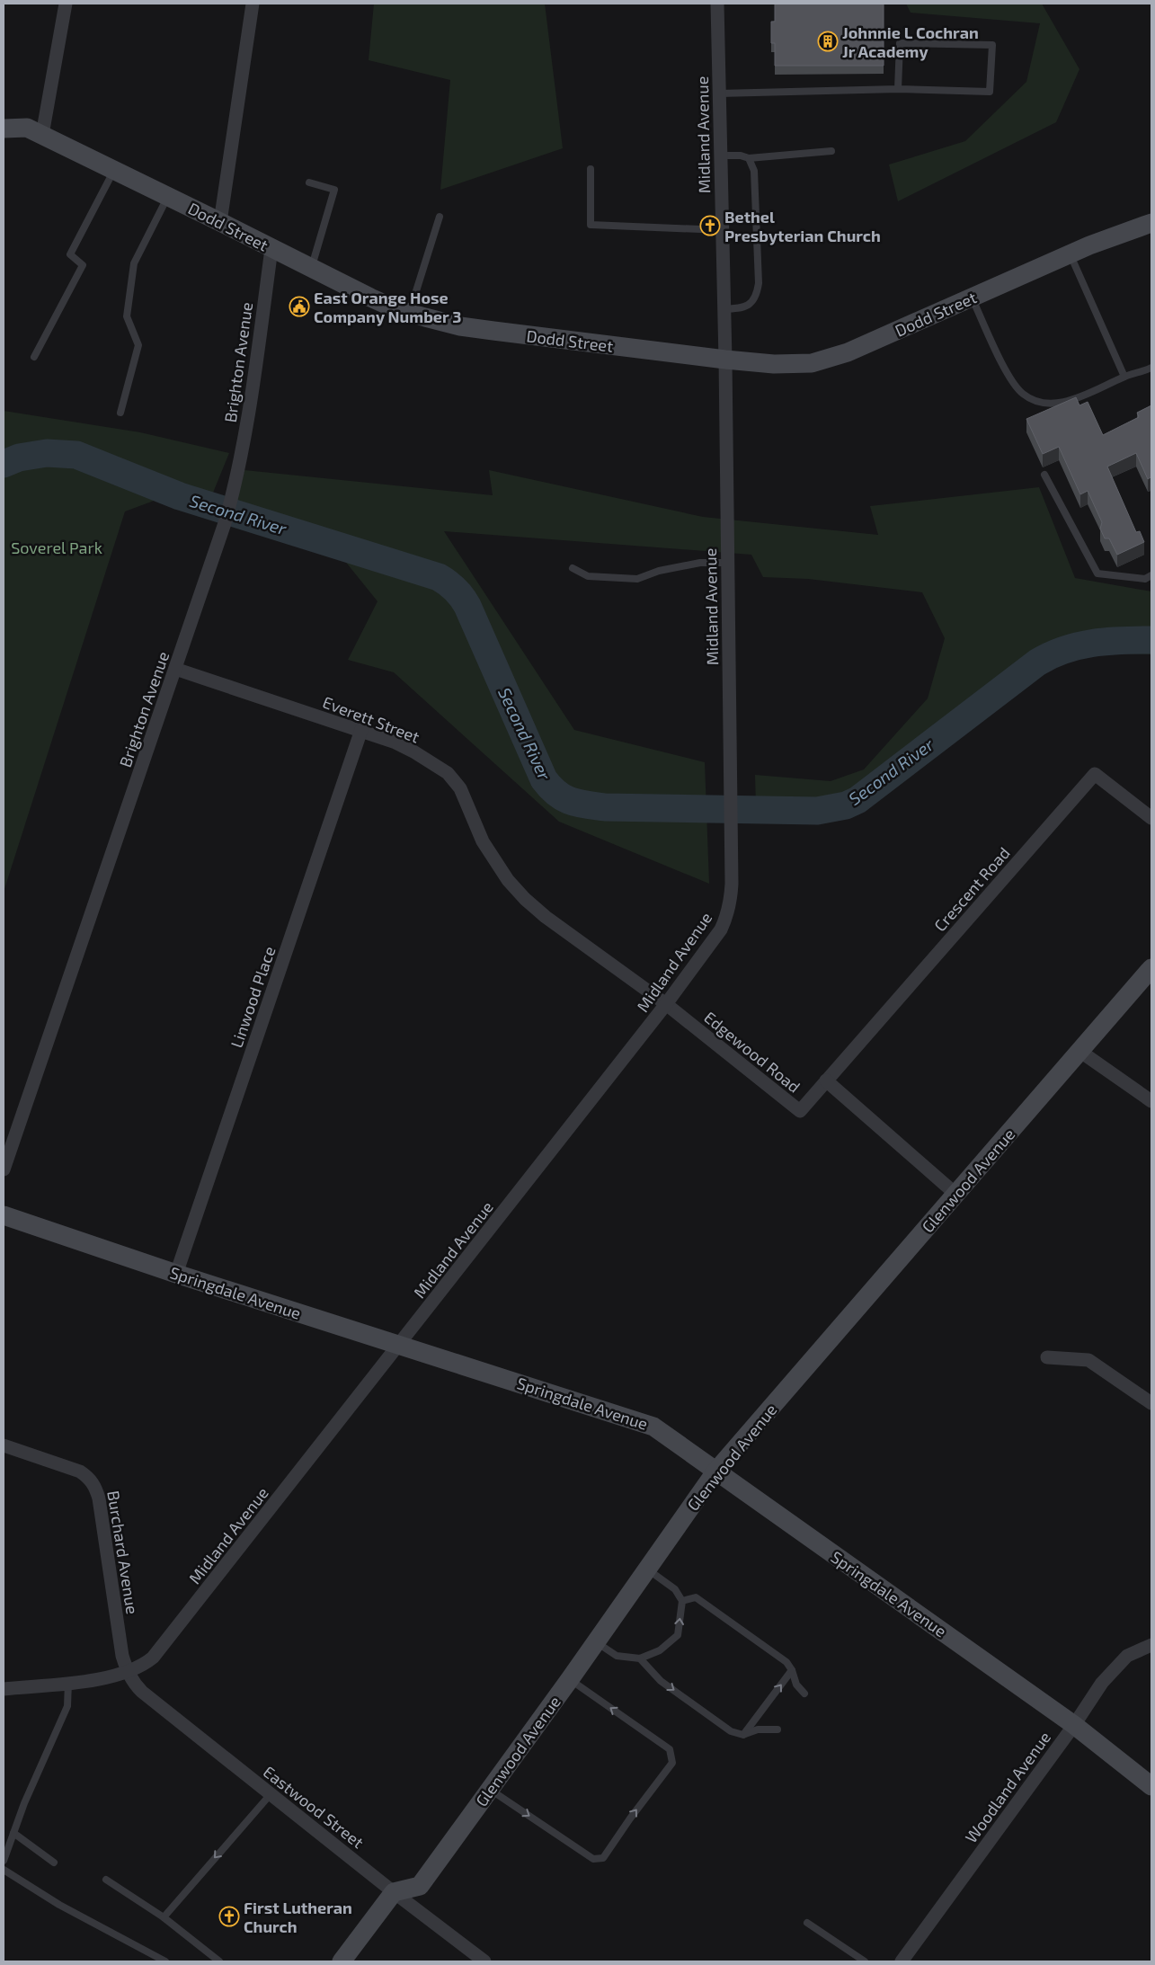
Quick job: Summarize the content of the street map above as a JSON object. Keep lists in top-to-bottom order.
{
  "streets": {
    "street": [
      "Midland Avenue",
      "Dodd Street",
      "Brighton Avenue",
      "Everett Street",
      "Crescent Road",
      "Linwood Place",
      "Edgewood Road",
      "Glenwood Avenue",
      "Springdale Avenue",
      "Burchard Avenue",
      "Woodland Avenue",
      "Eastwood Street"
    ]
  },
  "crossings": [
    ["Midland Avenue", "Dodd Street"],
    ["Midland Avenue", "Everett Street"],
    ["Midland Avenue", "Edgewood Road"],
    ["Midland Avenue", "Springdale Avenue"],
    ["Midland Avenue", "Burchard Avenue"],
    ["Midland Avenue", "Eastwood Street"],
    ["Dodd Street", "Brighton Avenue"],
    ["Brighton Avenue", "Everett Street"],
    ["Everett Street", "Linwood Place"],
    ["Everett Street", "Edgewood Road"],
    ["Crescent Road", "Edgewood Road"],
    ["Linwood Place", "Springdale Avenue"],
    ["Edgewood Road", "Glenwood Avenue"],
    ["Glenwood Avenue", "Springdale Avenue"],
    ["Glenwood Avenue", "Eastwood Street"],
    ["Springdale Avenue", "Woodland Avenue"],
    ["Burchard Avenue", "Eastwood Street"]
  ],
  "water": ["Second River"],
  "parks": ["Soverel Park"],
  "places": {
    "building": ["Johnnie L Cochran Jr Academy"],
    "church": ["Bethel Presbyterian Church", "First Lutheran Church"],
    "public building": ["East Orange Hose Company Number 3"]
  }
}
